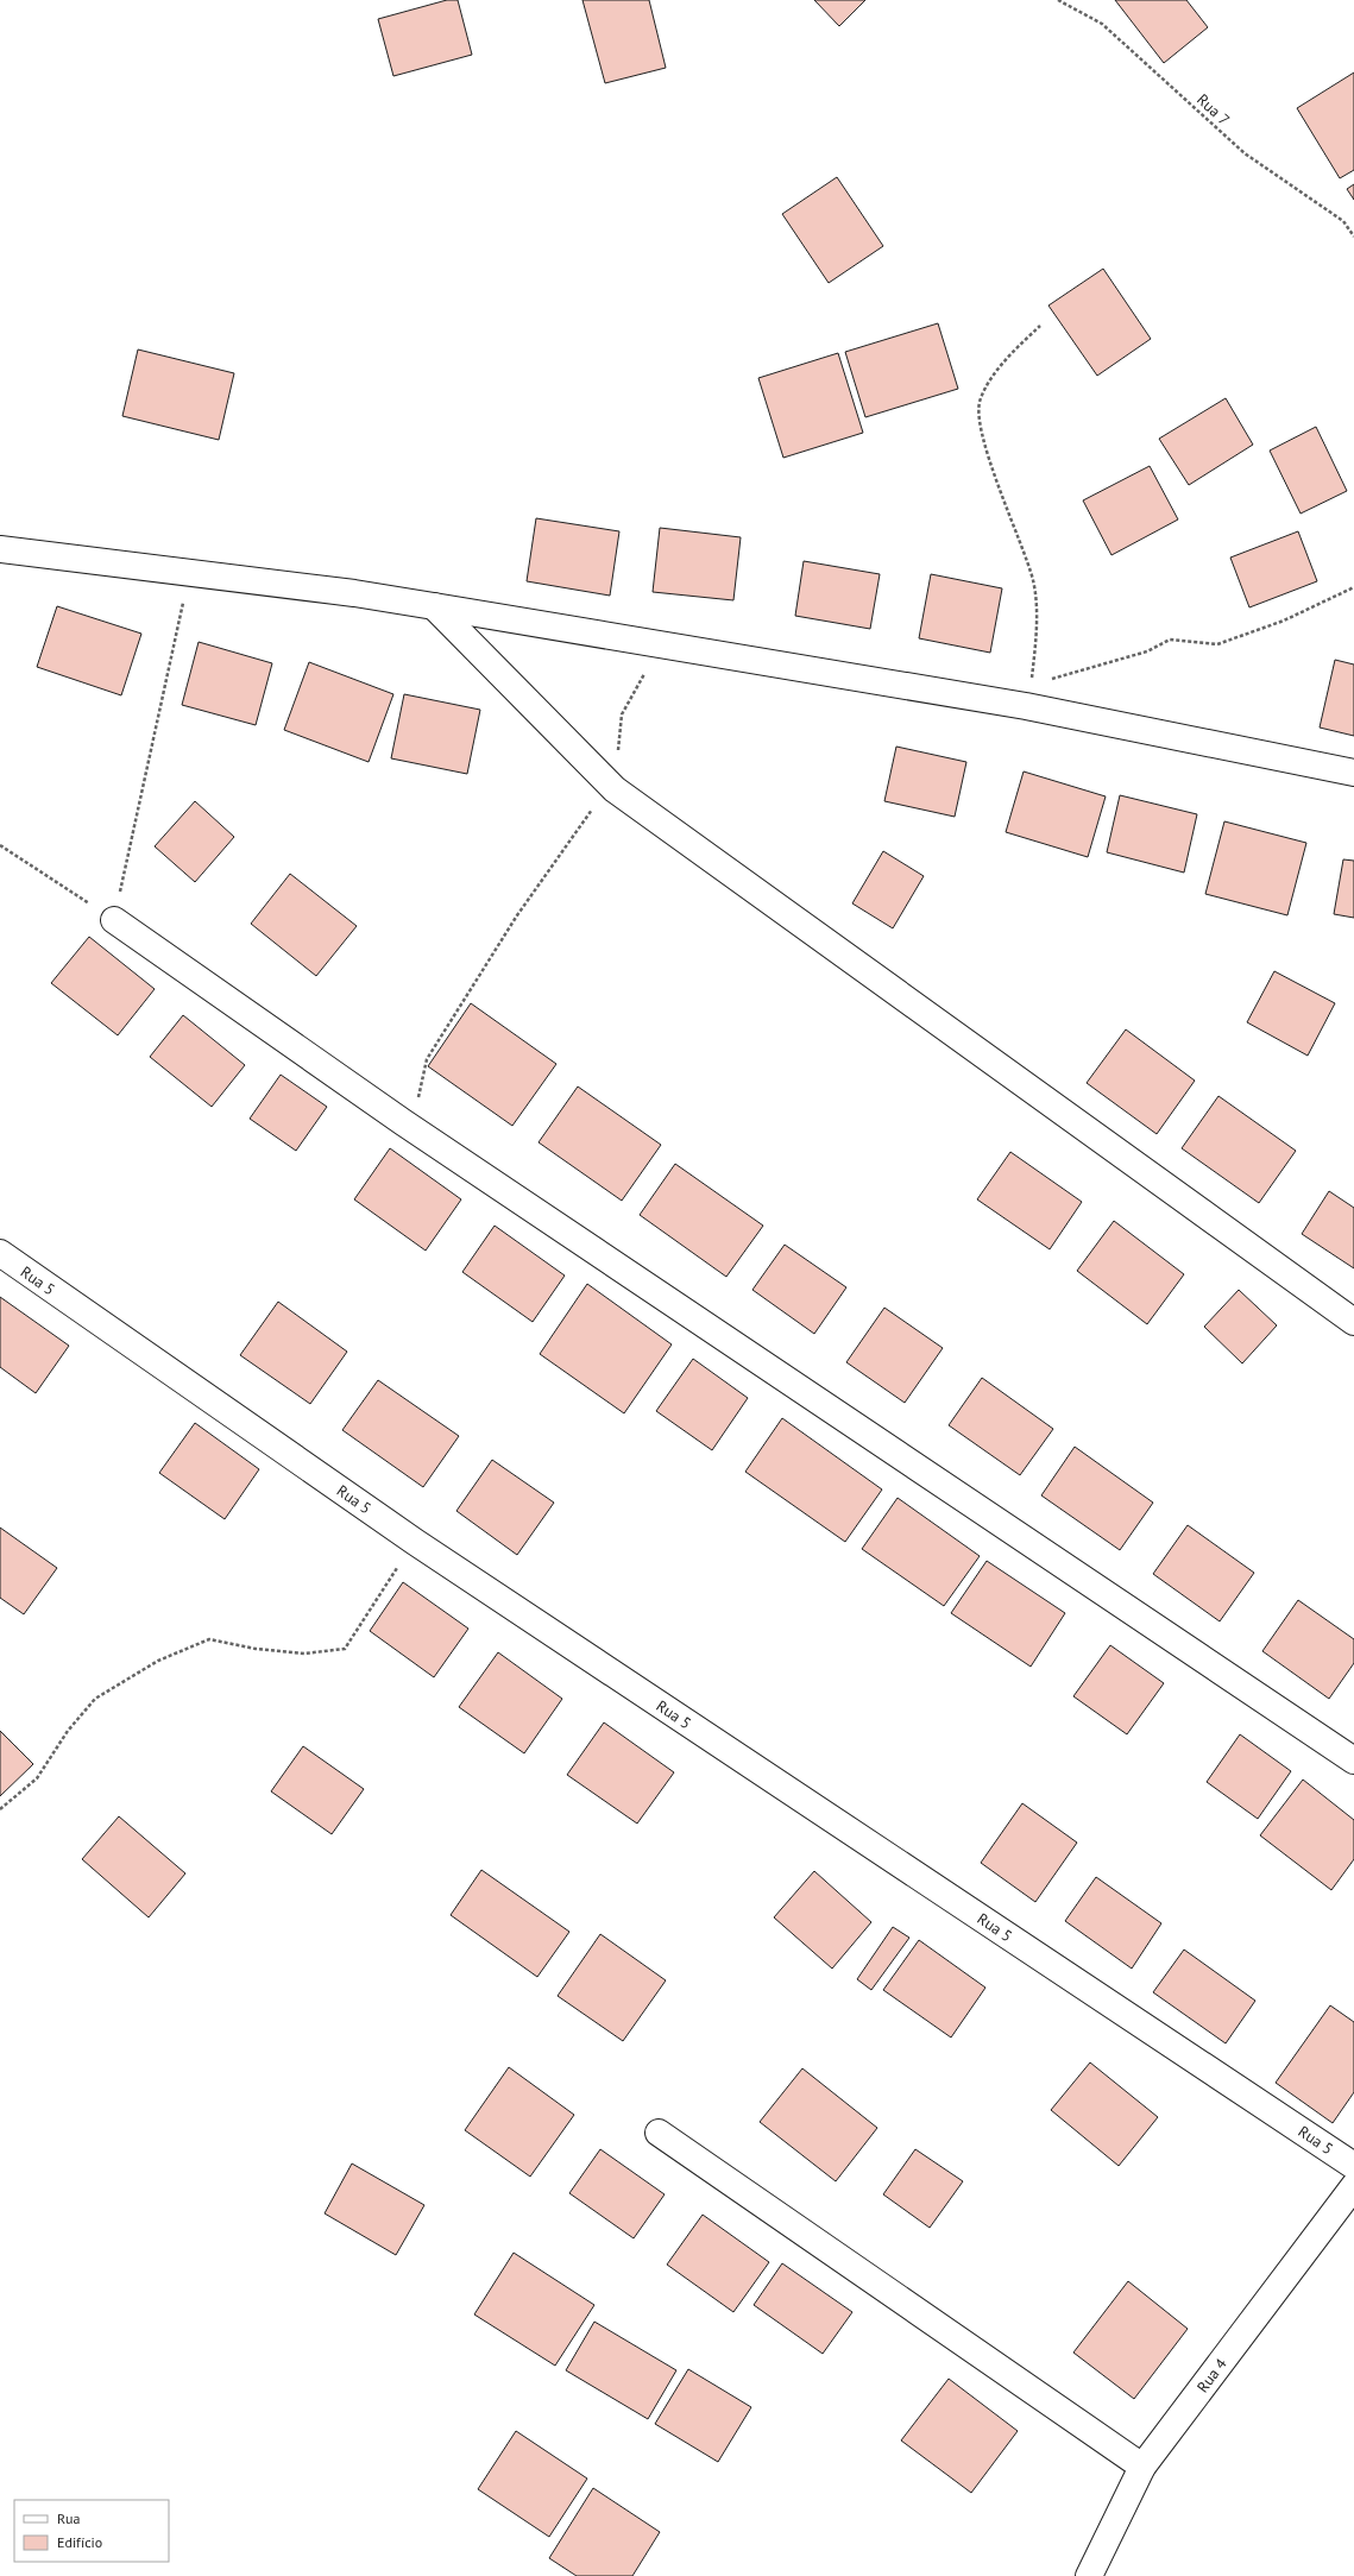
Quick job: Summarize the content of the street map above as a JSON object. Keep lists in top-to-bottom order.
{
  "streets": {
    "street": ["Rua 5", "Rua 4"],
    "path": ["Rua 7"]
  },
  "legend": ["Rua", "Edifício"]
}
